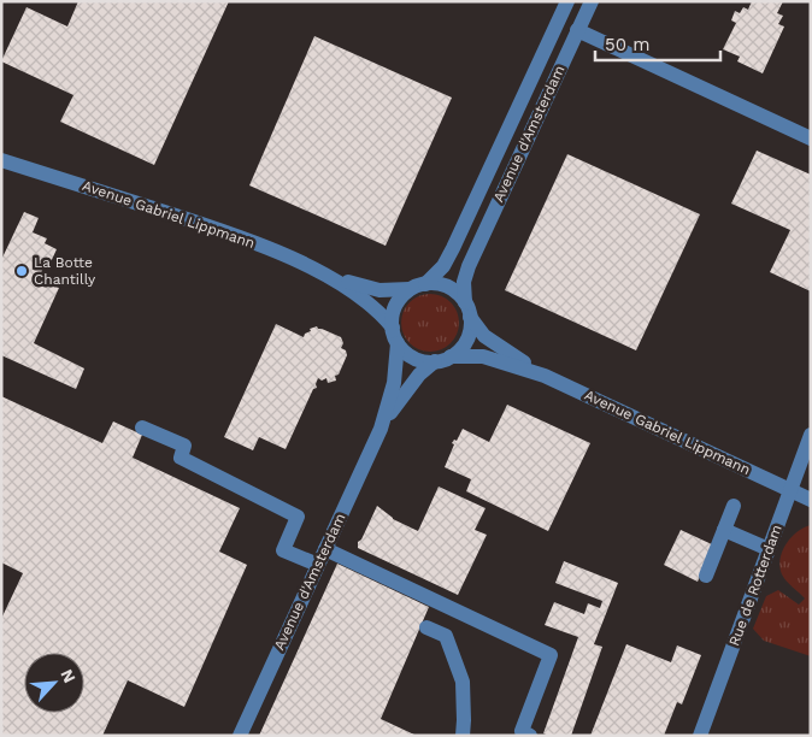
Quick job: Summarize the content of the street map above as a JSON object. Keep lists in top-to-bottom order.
{
  "streets": {
    "street": ["Avenue d'Amsterdam", "Avenue Gabriel Lippmann", "Rue de Rotterdam"]
  },
  "crossings": [
    ["Avenue d'Amsterdam", "Avenue Gabriel Lippmann"],
    ["Avenue Gabriel Lippmann", "Rue de Rotterdam"]
  ],
  "places": ["La Botte Chantilly"],
  "scale_bar": "50 m",
  "north": "top right"
}
